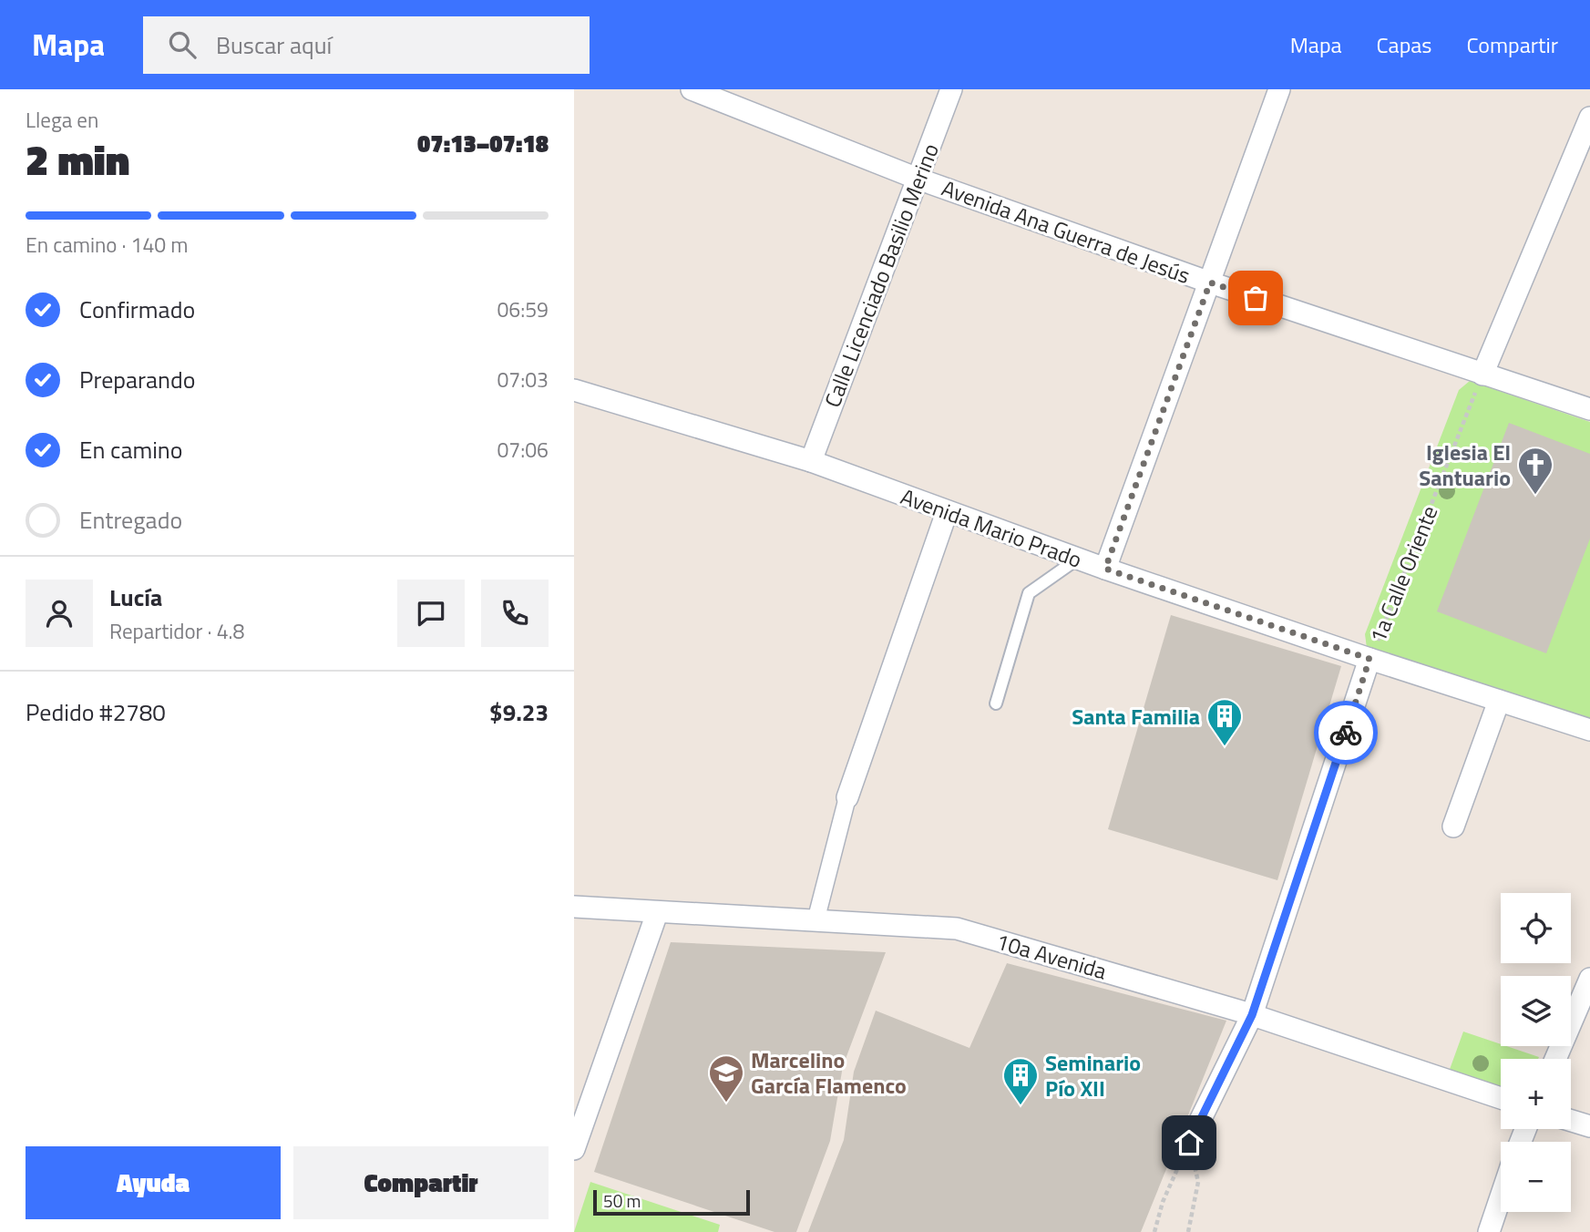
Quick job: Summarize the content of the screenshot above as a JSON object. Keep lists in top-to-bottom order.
{
  "streets": {
    "street": [
      "Avenida Ana Guerra de Jesús",
      "Calle Licenciado Basilio Merino",
      "Avenida Mario Prado",
      "1a Calle Oriente",
      "10a Avenida"
    ]
  },
  "crossings": [
    ["Avenida Ana Guerra de Jesús", "Calle Licenciado Basilio Merino"],
    ["Avenida Ana Guerra de Jesús", "1a Calle Oriente"],
    ["Calle Licenciado Basilio Merino", "Avenida Mario Prado"],
    ["Avenida Mario Prado", "1a Calle Oriente"],
    ["1a Calle Oriente", "10a Avenida"]
  ],
  "places": {
    "church": ["Iglesia El Santuario"],
    "building": ["Santa Familia", "Seminario Pío XII"],
    "school or university": ["Marcelino García Flamenco"]
  },
  "scale_bar": "50 m",
  "page": {
    "header": "Mapa",
    "search": "Buscar aquí",
    "nav": ["Mapa", "Capas", "Compartir"],
    "heading": ["2 min", "Llega en", "07:13–07:18"],
    "panel": [
      "Lucía",
      "Repartidor · 4.8",
      "Pedido #2780",
      "$9.23"
    ],
    "bar": "En camino · 140 m",
    "list": [
      ["Confirmado", "06:59"],
      ["Preparando", "07:03"],
      ["En camino", "07:06"],
      "Entregado"
    ],
    "map_buttons": ["+", "−"],
    "buttons": ["Ayuda", "Compartir"],
    "scale": "50 m"
  }
}
